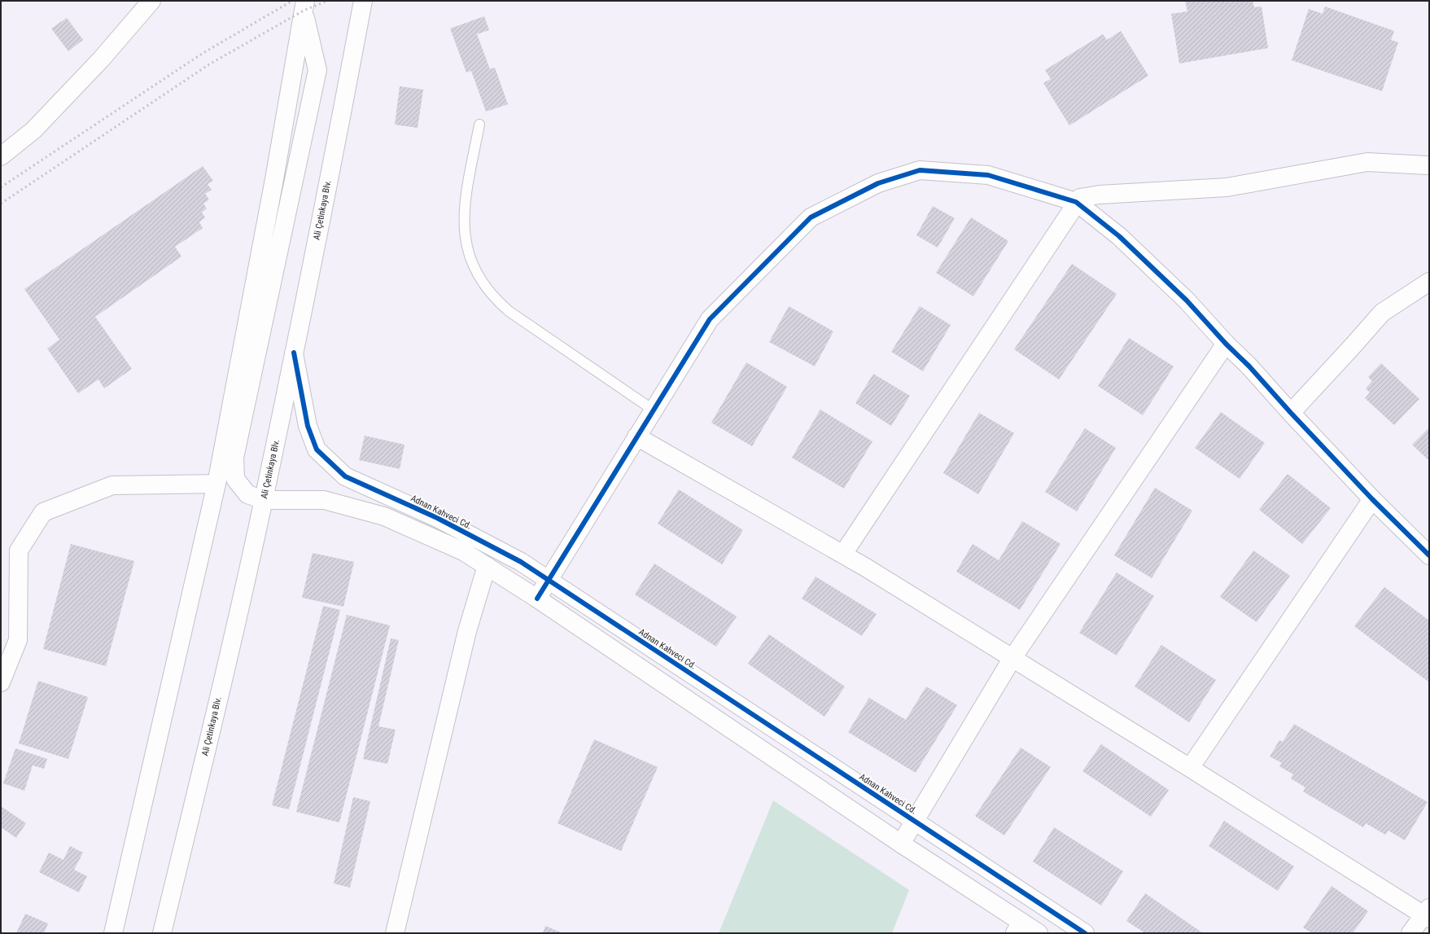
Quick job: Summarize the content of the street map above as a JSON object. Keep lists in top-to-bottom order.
{
  "streets": {
    "street": ["Ali Çetinkaya Blv.", "Adnan Kahveci Cd."]
  },
  "crossings": [
    ["Ali Çetinkaya Blv.", "Adnan Kahveci Cd."]
  ]
}
